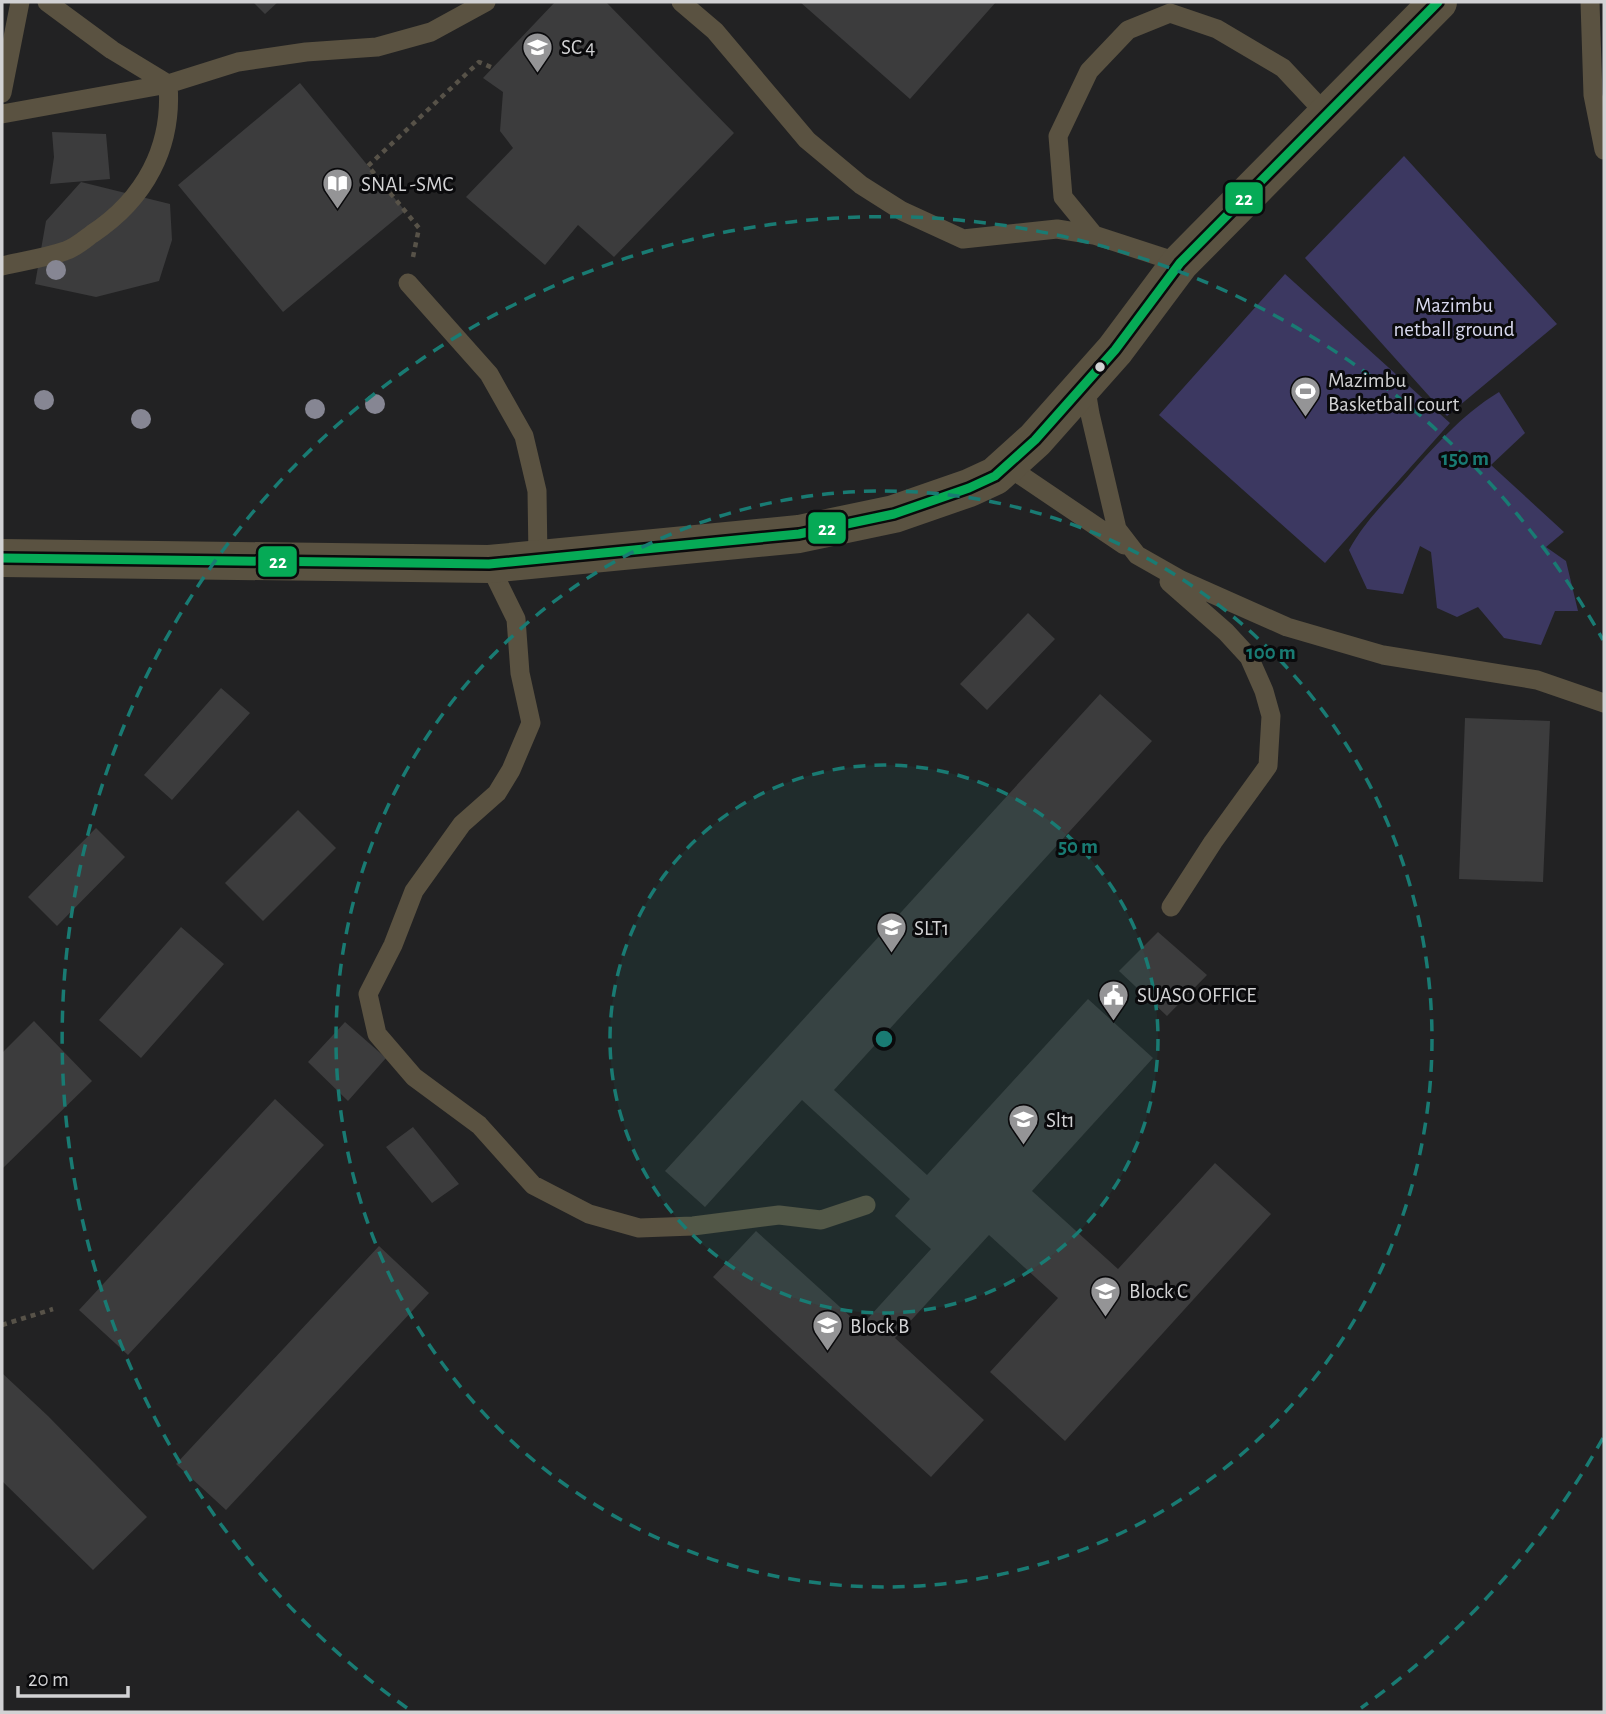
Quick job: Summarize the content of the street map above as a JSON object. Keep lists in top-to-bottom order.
{
  "parks": ["Mazimbu netball ground"],
  "places": {
    "school or university": [
      "SC 4",
      "SLT1",
      "Slt1",
      "Block C",
      "Block B"
    ],
    "library": ["SNAL -SMC"],
    "sports": ["Mazimbu Basketball court"],
    "public building": ["SUASO OFFICE"]
  },
  "lines": ["transit line 22"],
  "scale_bar": "20 m",
  "rings": ["150 m", "100 m", "50 m"]
}
